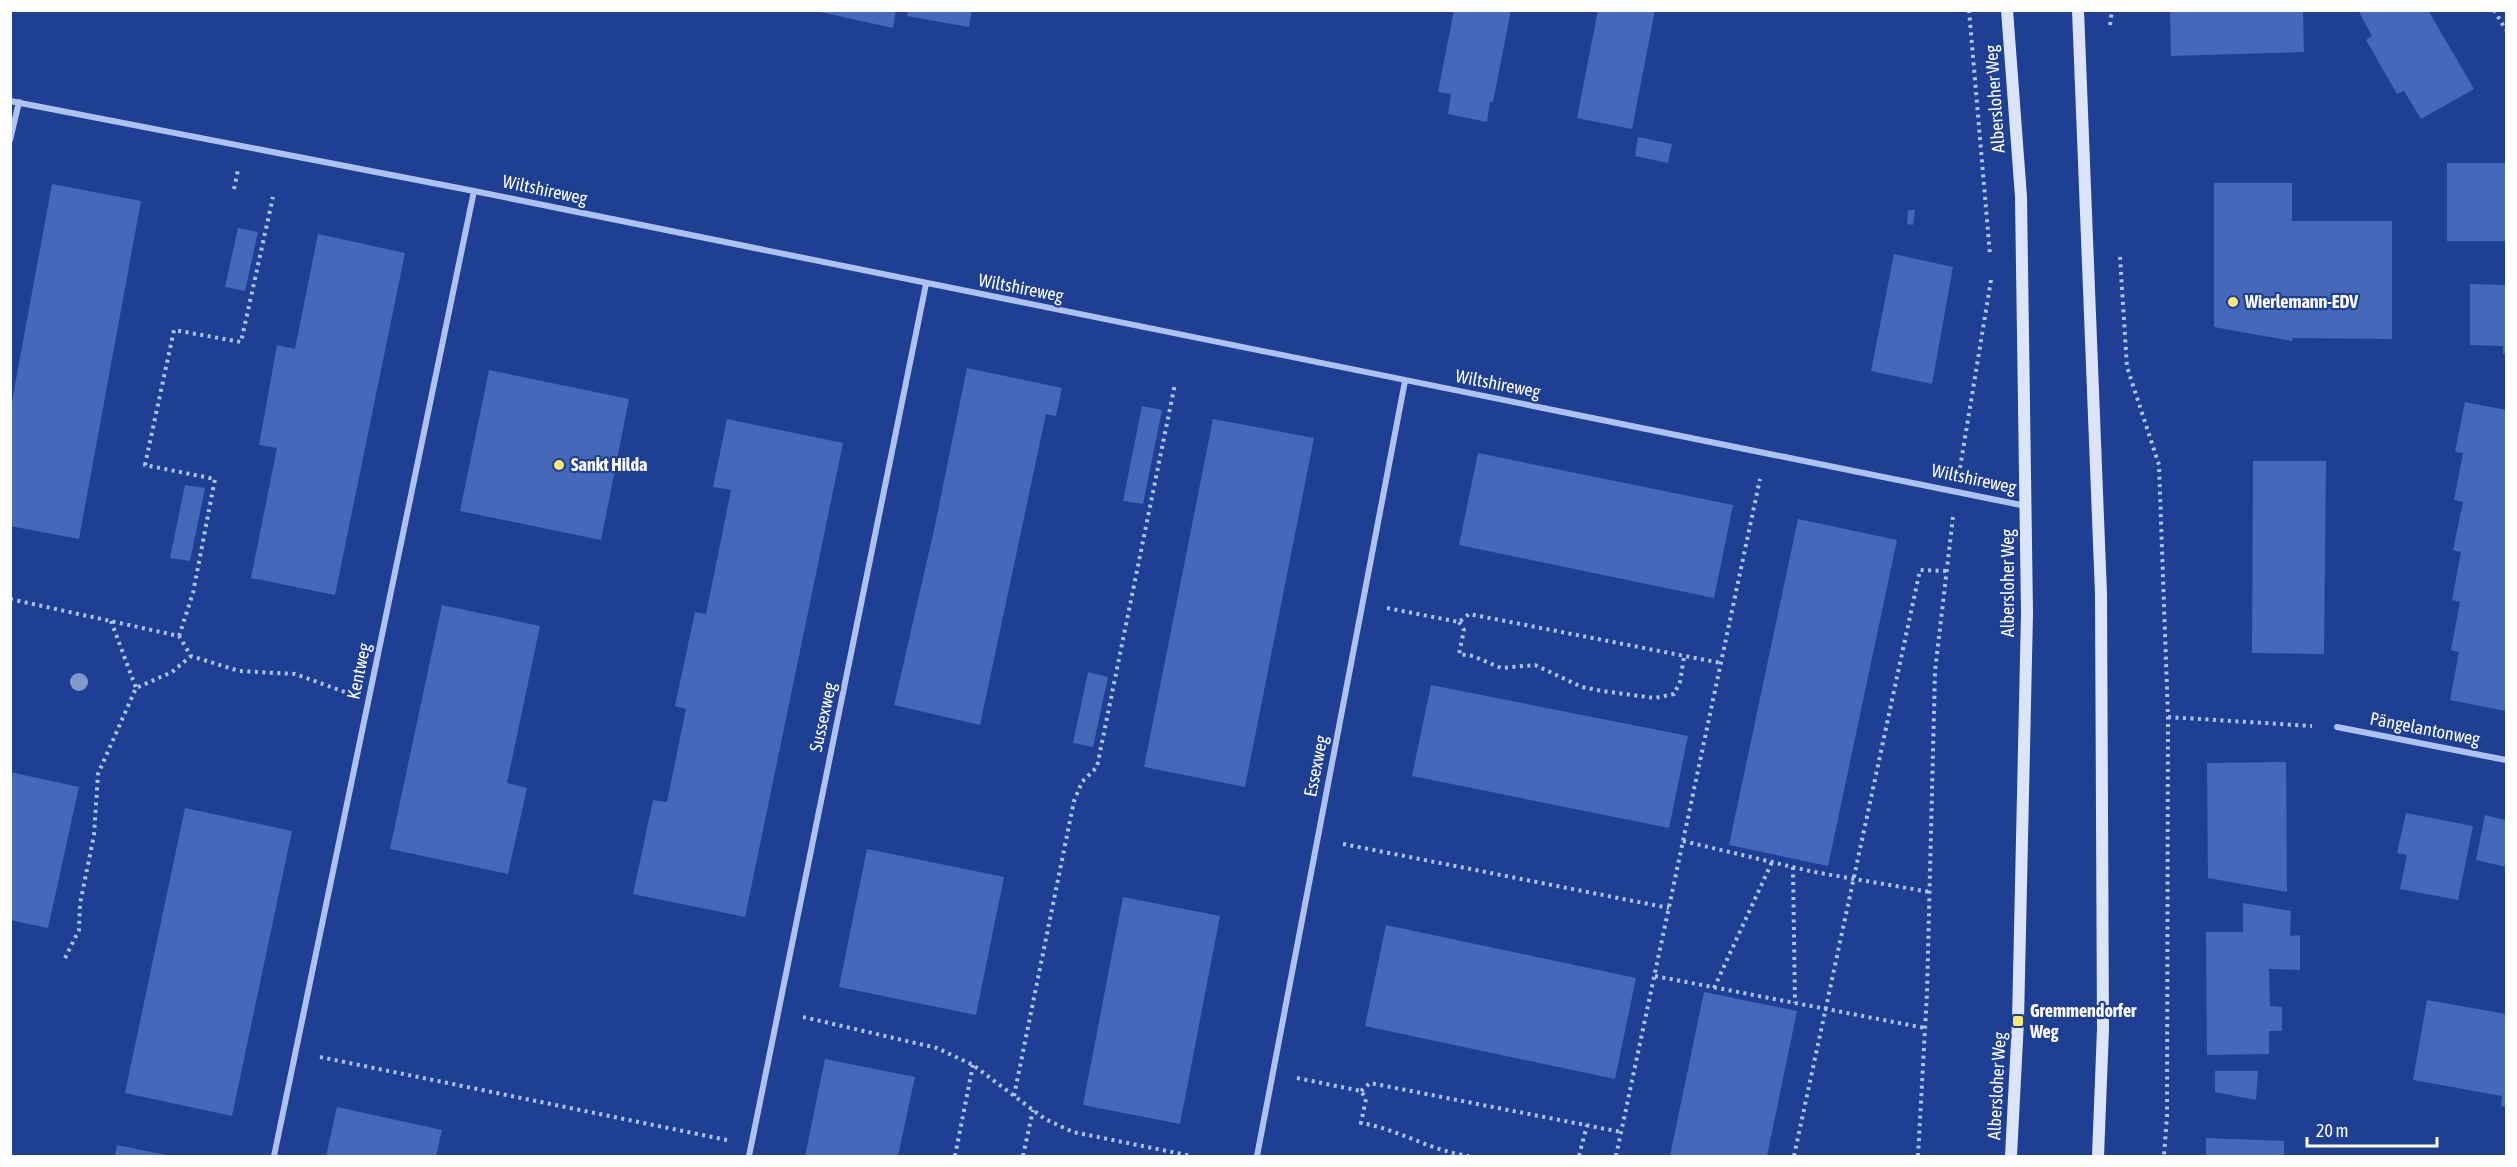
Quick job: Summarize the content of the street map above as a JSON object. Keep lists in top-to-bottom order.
{
  "streets": {
    "main road": ["Albersloher Weg"],
    "street": [
      "Wiltshireweg",
      "Kentweg",
      "Sussexweg",
      "Pängelantonweg",
      "Essexweg"
    ]
  },
  "crossings": [
    ["Albersloher Weg", "Wiltshireweg"],
    ["Wiltshireweg", "Kentweg"],
    ["Wiltshireweg", "Sussexweg"],
    ["Wiltshireweg", "Essexweg"]
  ],
  "places": {
    "other": ["Wierlemann-EDV", "Sankt Hilda"],
    "transit": ["Gremmendorfer Weg"]
  },
  "scale_bar": "20 m"
}
